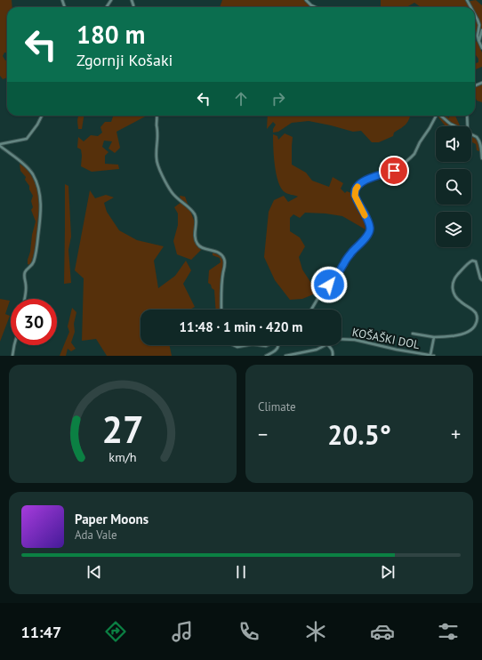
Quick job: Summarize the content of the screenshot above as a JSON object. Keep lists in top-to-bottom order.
{
  "streets": {
    "street": ["KOŠAŠKI DOL"]
  },
  "page": {
    "turn": ["180 m", "Zgornji Košaki"],
    "limit": "30",
    "trip": "11:48 · 1 min · 420 m",
    "tile": "Climate",
    "heat": ["−", "20.5°", "+"],
    "song": ["Paper Moons", "Ada Vale"],
    "tabs": "11:47",
    "gauge": ["27", "km/h"]
  }
}
